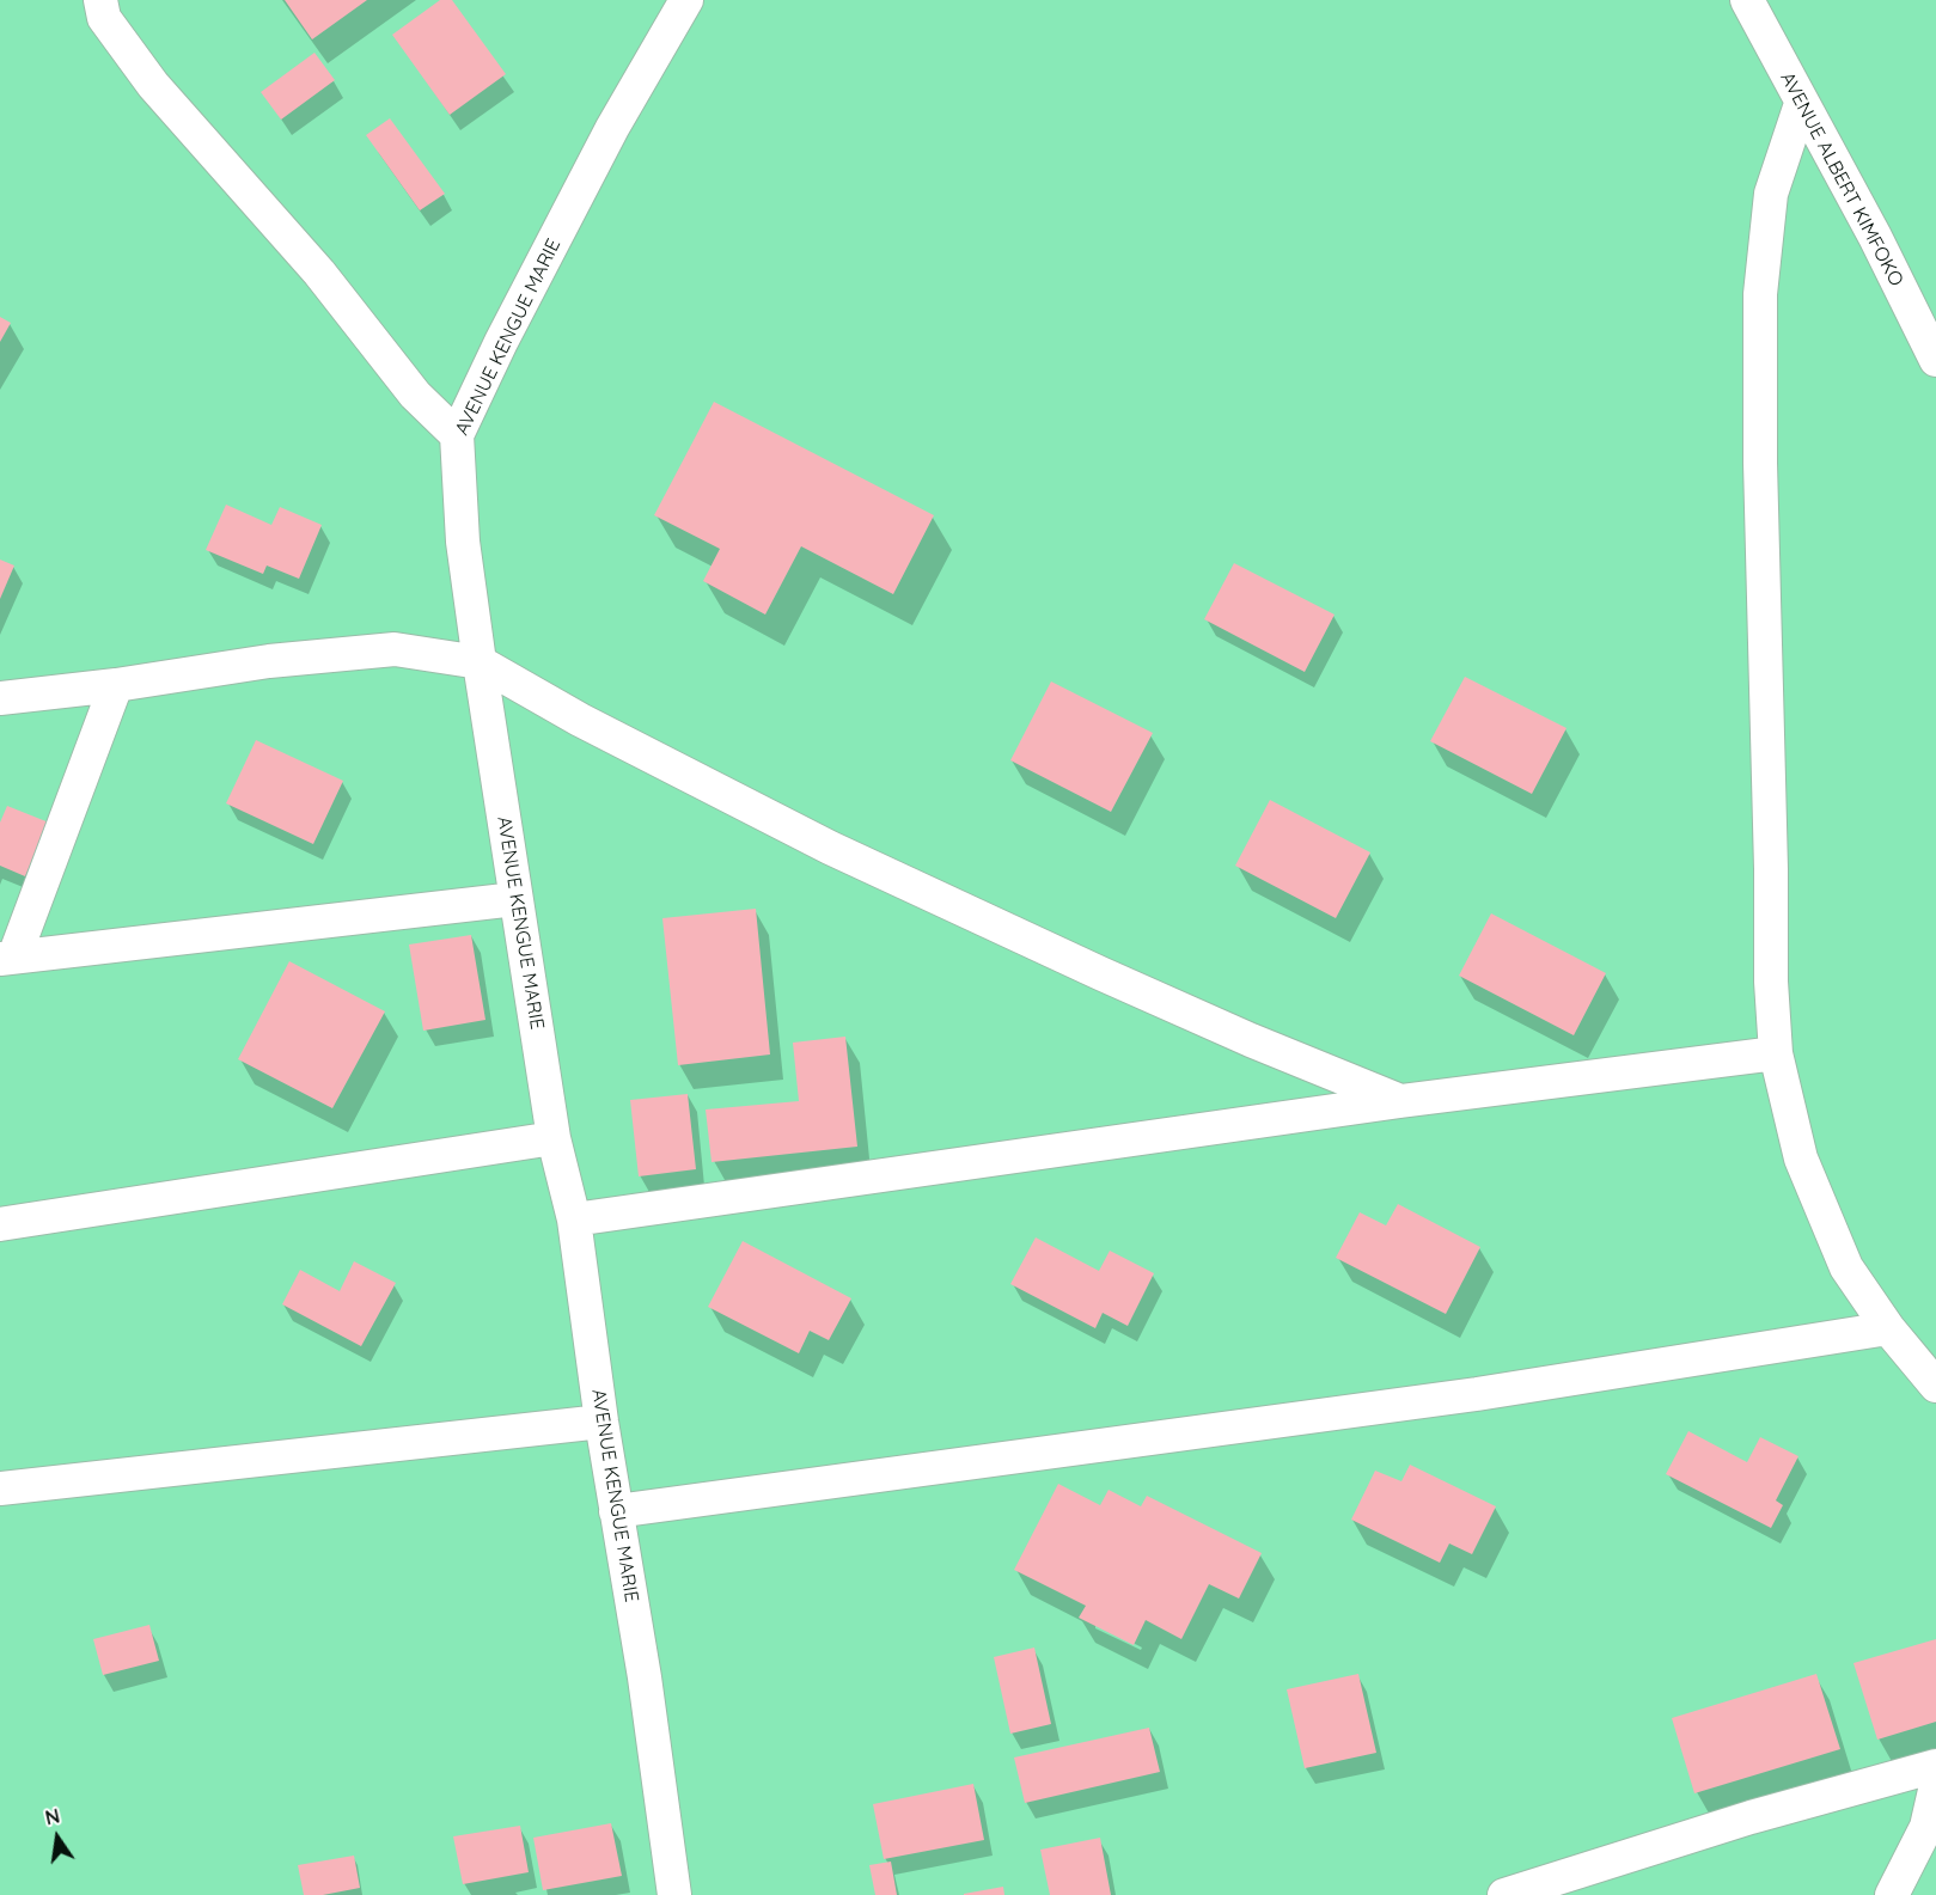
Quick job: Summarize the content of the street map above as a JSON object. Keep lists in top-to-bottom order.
{
  "streets": {
    "street": ["AVENUE ALBERT KIMFOKO", "AVENUE KENGUE MARIE"]
  },
  "north": "top"
}
